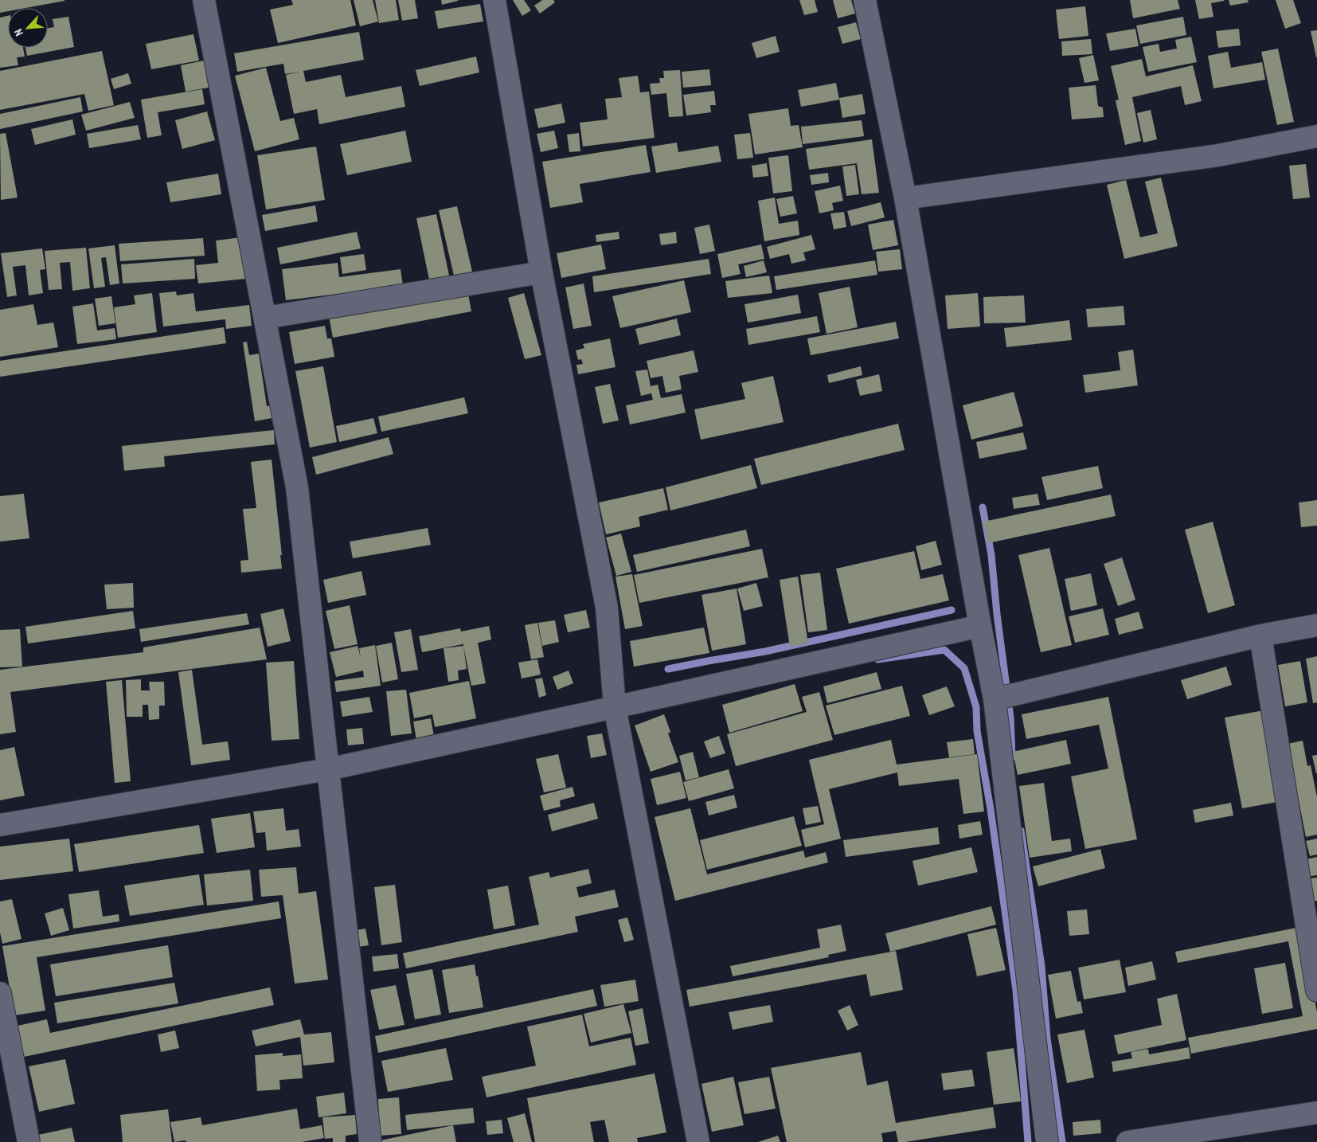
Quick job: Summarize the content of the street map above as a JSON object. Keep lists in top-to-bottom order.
{
  "north": "bottom left"
}
